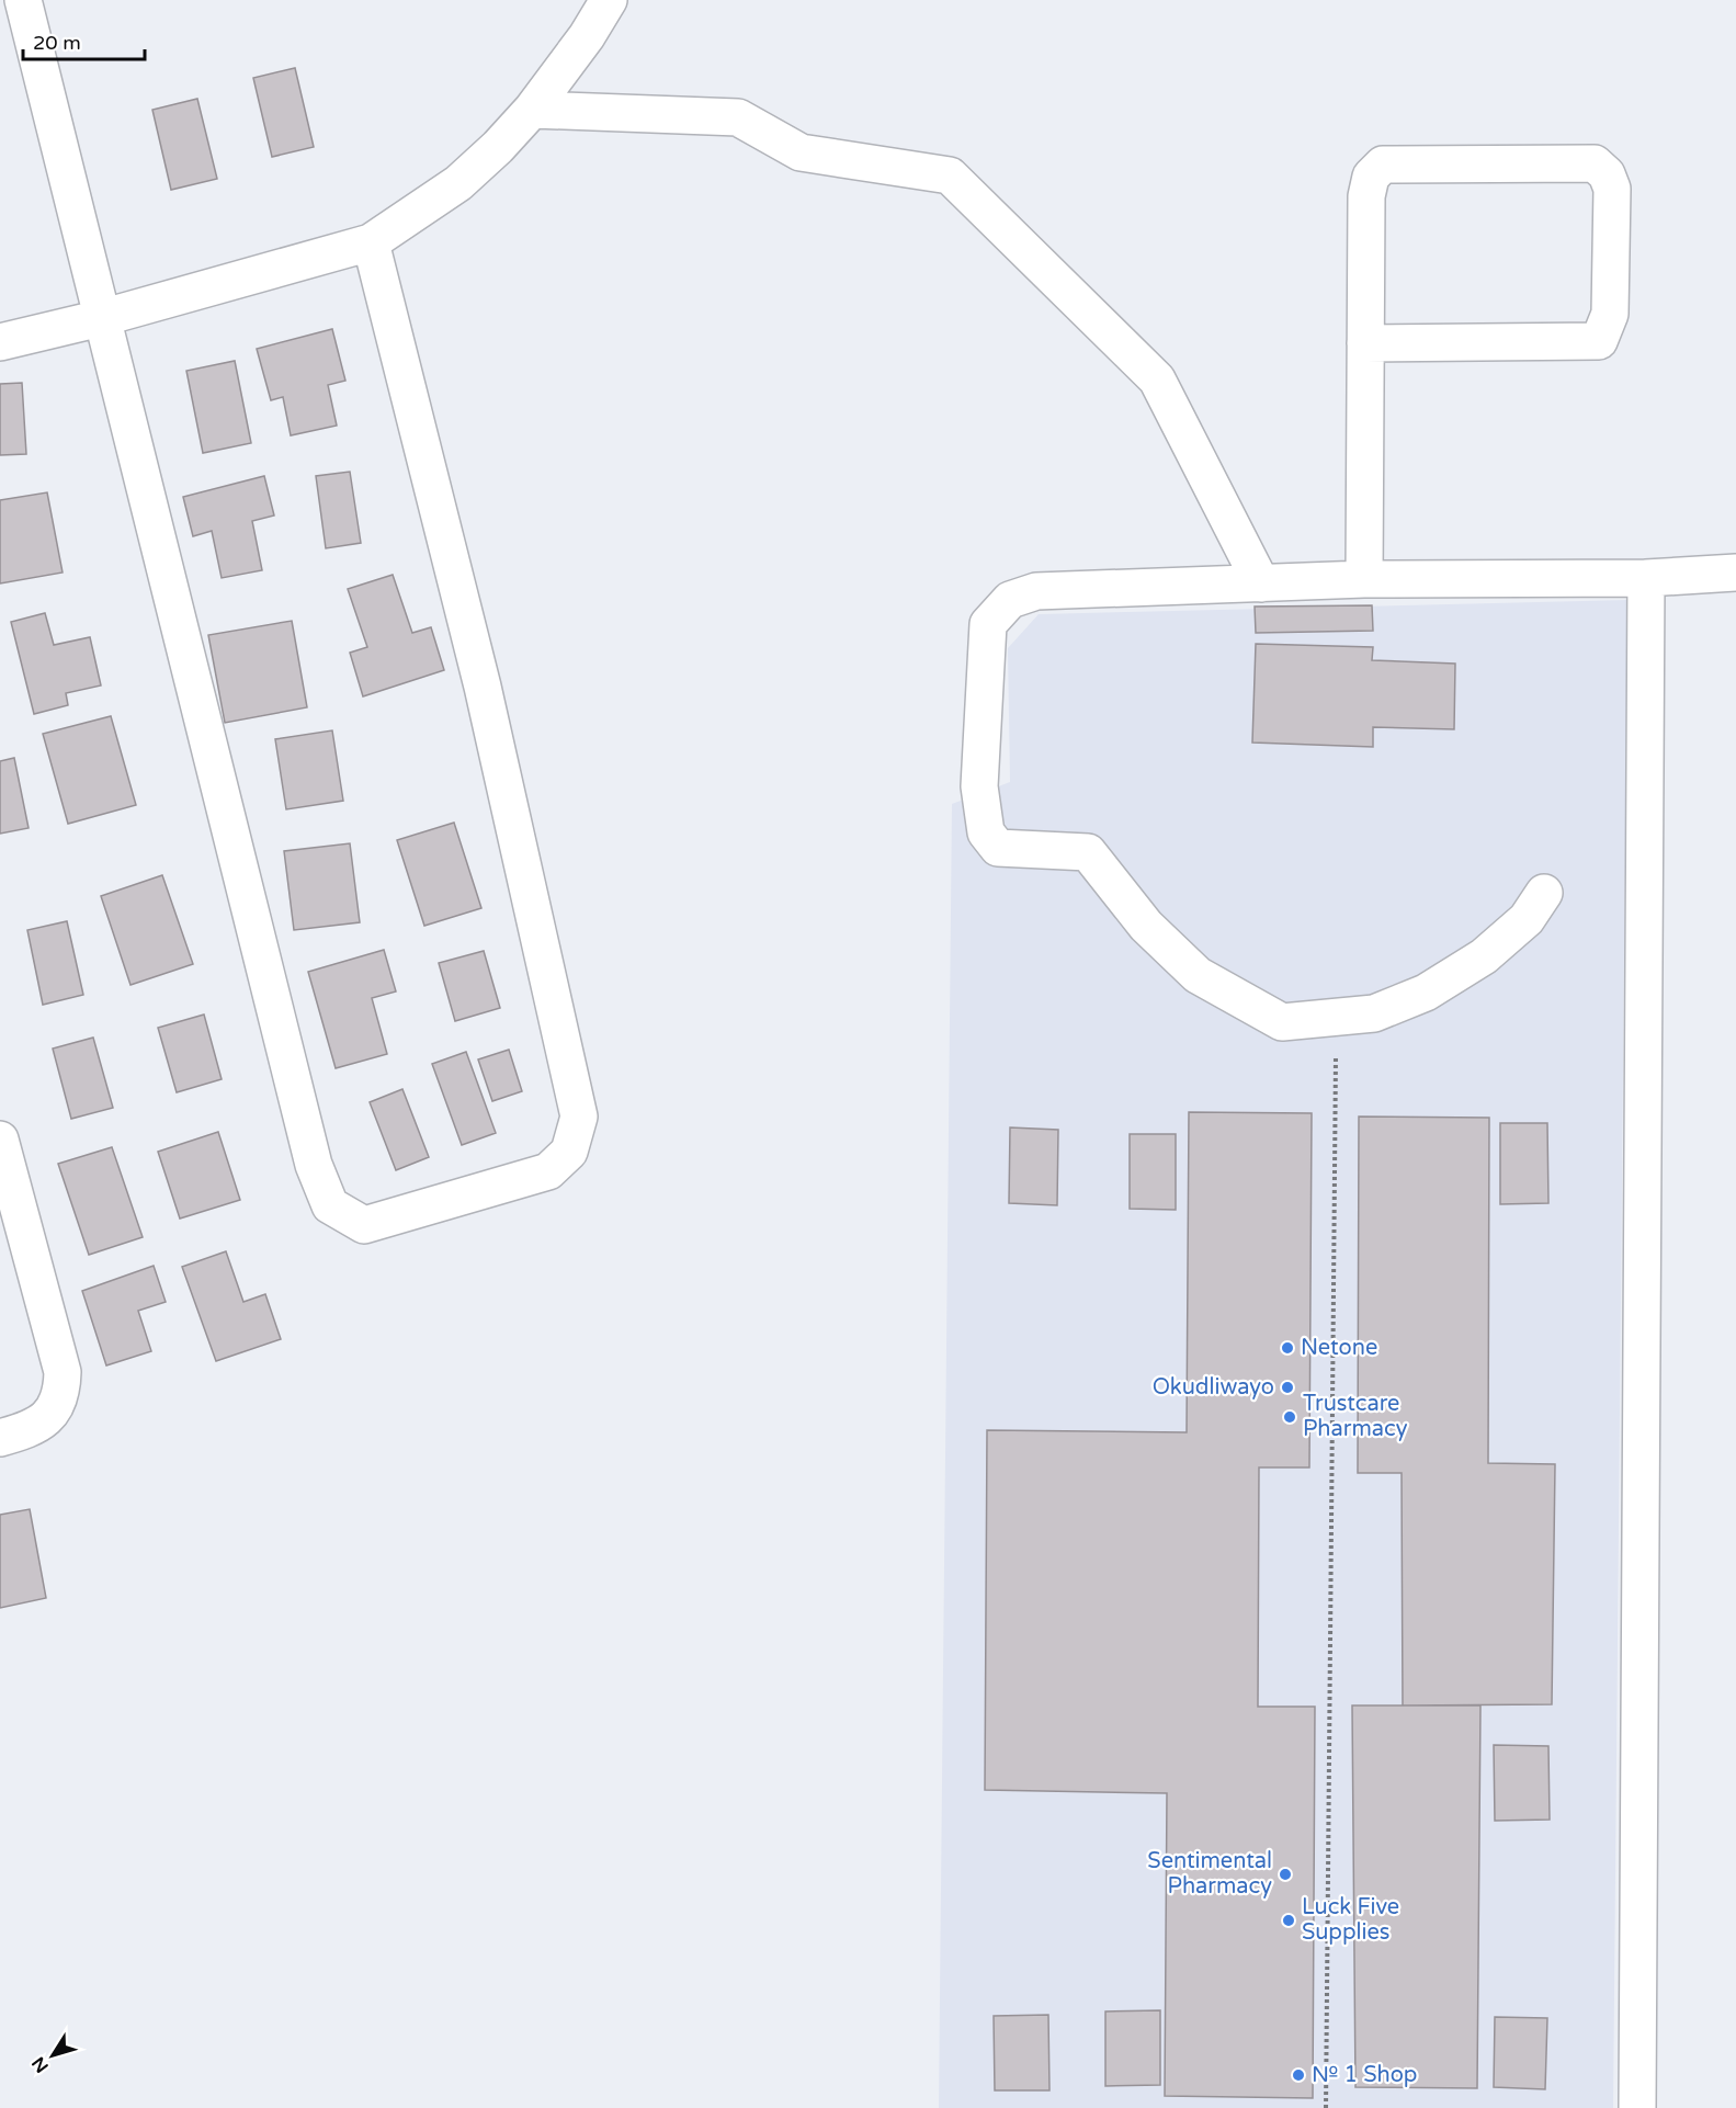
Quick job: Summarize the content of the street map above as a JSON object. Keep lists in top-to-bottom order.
{
  "places": [
    "Netone",
    "Okudliwayo",
    "Trustcare Pharmacy",
    "Sentimental Pharmacy",
    "Luck Five Supplies",
    "№ 1 Shop"
  ],
  "scale_bar": "20 m",
  "north": "bottom left"
}
